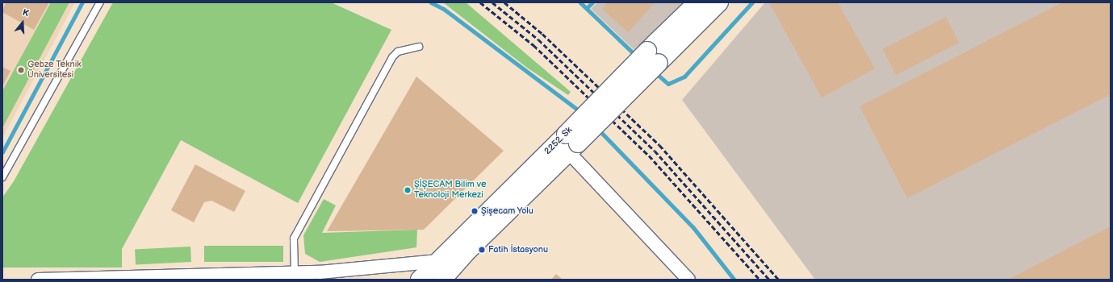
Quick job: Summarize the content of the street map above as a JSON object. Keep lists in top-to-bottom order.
{
  "streets": {
    "main road": ["2252. Sk"]
  },
  "places": [
    "Gebze Teknik Üniversitesi",
    "ŞİŞECAM Bilim ve Teknoloji Merkezi",
    "Şişecam Yolu",
    "Fatih İstasyonu"
  ],
  "north": "top"
}
